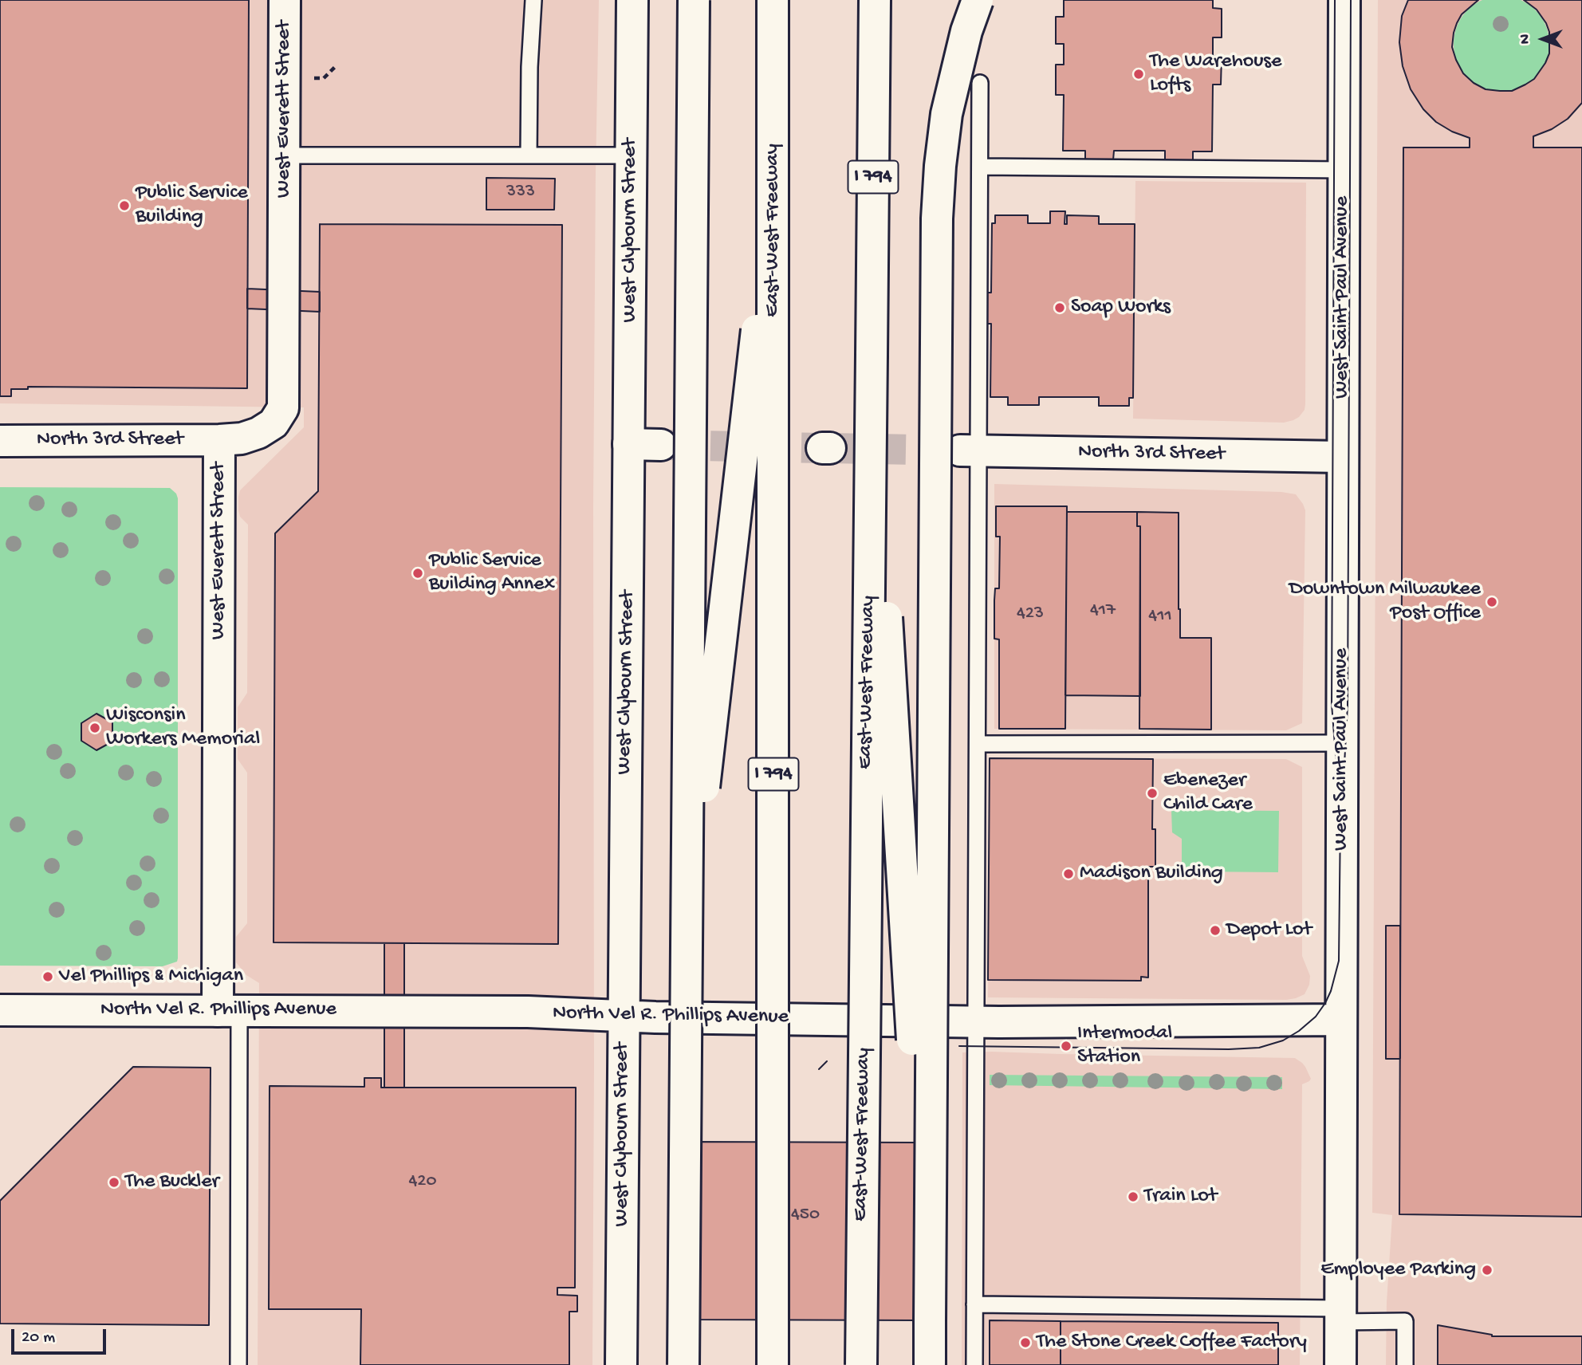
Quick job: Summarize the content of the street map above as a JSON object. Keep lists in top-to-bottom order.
{
  "streets": {
    "main road": [
      "West Everett Street",
      "I 794",
      "West Clybourn Street",
      "East-West Freeway",
      "West Saint Paul Avenue",
      "North 3rd Street",
      "North Vel R. Phillips Avenue"
    ]
  },
  "crossings": [
    ["West Everett Street", "North 3rd Street"],
    ["West Everett Street", "North Vel R. Phillips Avenue"],
    ["West Clybourn Street", "North Vel R. Phillips Avenue"],
    ["West Saint Paul Avenue", "North 3rd Street"],
    ["West Saint Paul Avenue", "North Vel R. Phillips Avenue"]
  ],
  "places": [
    "The Warehouse Lofts",
    "Public Service Building",
    "Soap Works",
    "Public Service Building Annex",
    "Downtown Milwaukee Post Office",
    "Wisconsin Workers Memorial",
    "Ebenezer Child Care",
    "Madison Building",
    "Depot Lot",
    "Vel Phillips & Michigan",
    "Intermodal Station",
    "The Buckler",
    "Train Lot",
    "Employee Parking",
    "The Stone Creek Coffee Factory"
  ],
  "house_numbers": [
    "333",
    "417",
    "423",
    "411",
    "420",
    "450"
  ],
  "scale_bar": "20 m",
  "north": "left"
}
